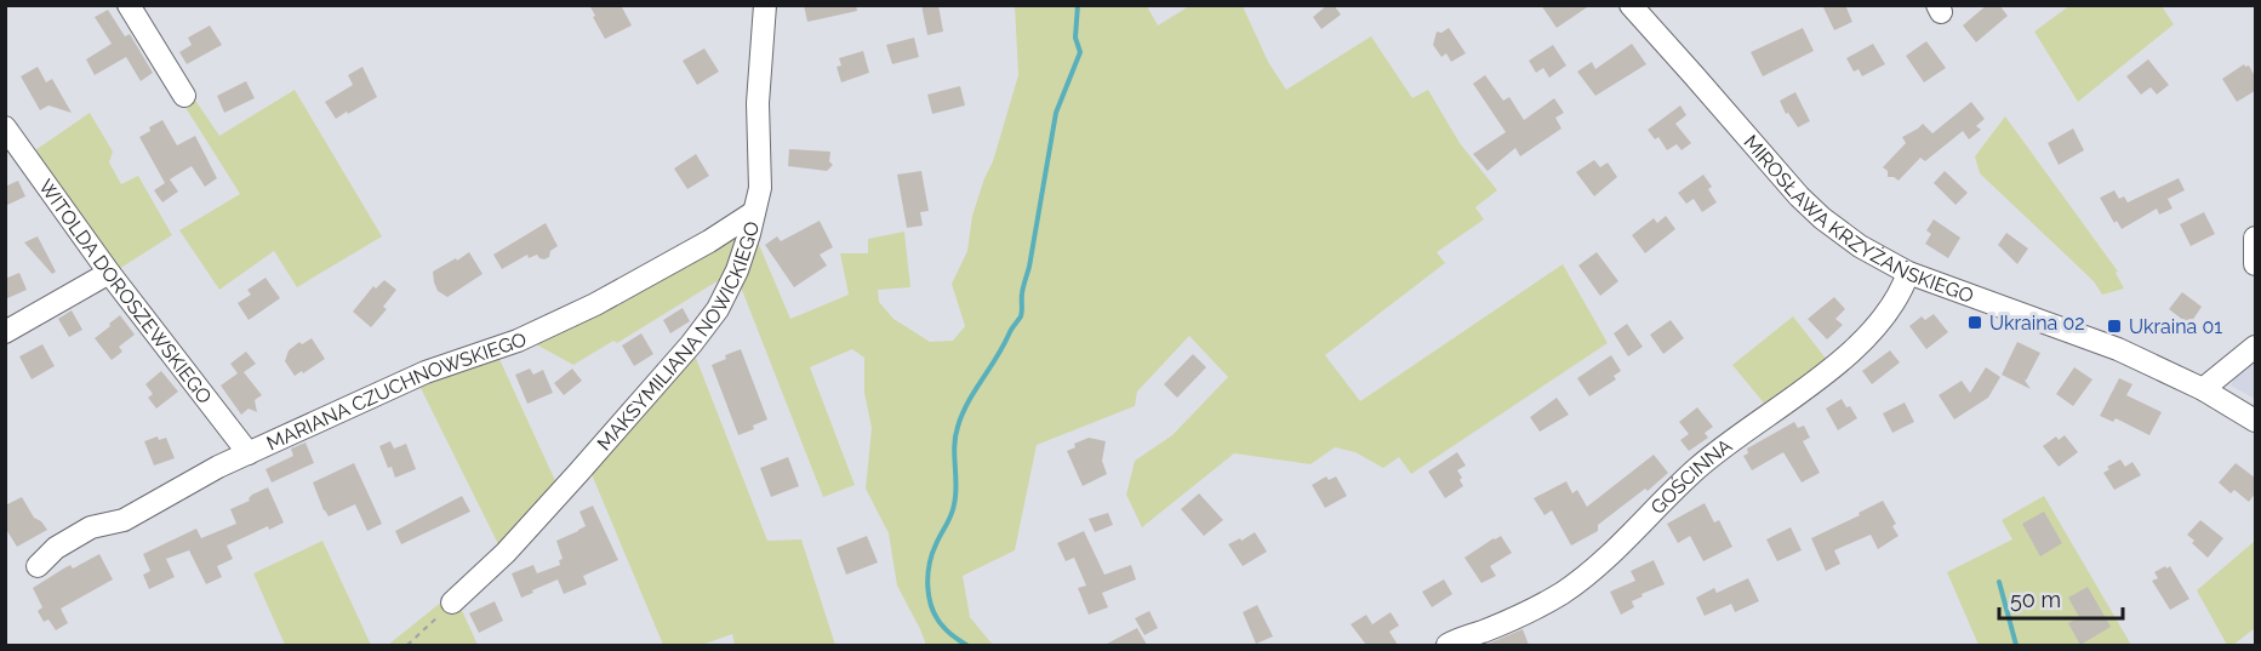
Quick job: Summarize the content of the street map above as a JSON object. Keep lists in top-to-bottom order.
{
  "streets": {
    "street": [
      "MIROSŁAWA KRZYŻAŃSKIEGO",
      "WITOLDA DOROSZEWSKIEGO",
      "MAKSYMILIANA NOWICKIEGO",
      "MARIANA CZUCHNOWSKIEGO",
      "GOŚCINNA"
    ]
  },
  "crossings": [
    ["MIROSŁAWA KRZYŻAŃSKIEGO", "GOŚCINNA"],
    ["WITOLDA DOROSZEWSKIEGO", "MARIANA CZUCHNOWSKIEGO"],
    ["MAKSYMILIANA NOWICKIEGO", "MARIANA CZUCHNOWSKIEGO"]
  ],
  "places": {
    "transit": ["Ukraina 02", "Ukraina 01"]
  },
  "scale_bar": "50 m"
}
